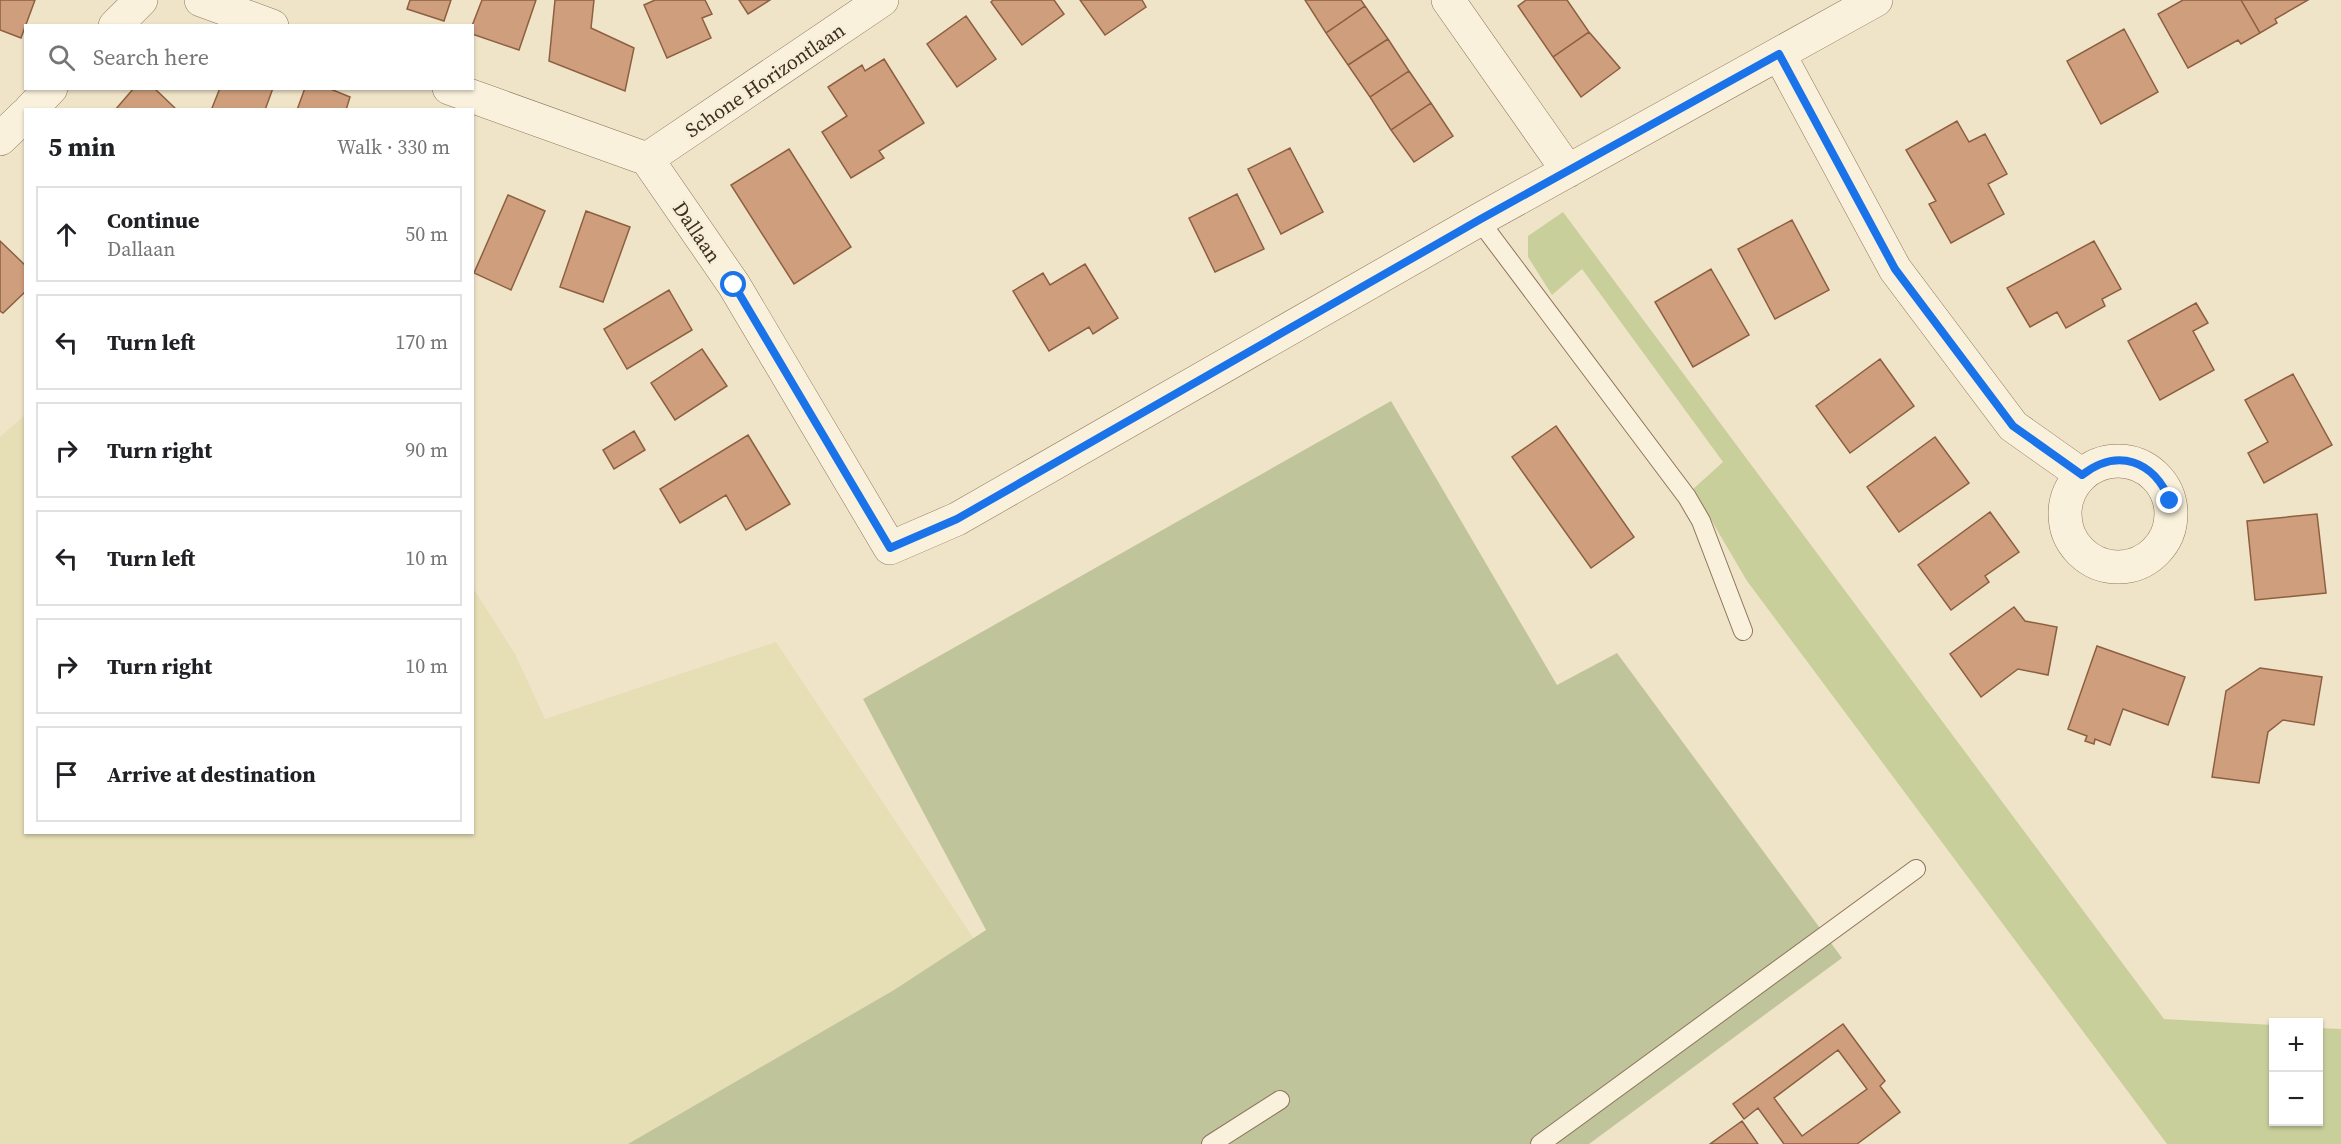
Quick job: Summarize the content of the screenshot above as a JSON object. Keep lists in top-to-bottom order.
{
  "streets": {
    "street": ["Schone Horizontlaan", "Dallaan"]
  },
  "crossings": [
    ["Schone Horizontlaan", "Dallaan"]
  ],
  "page": {
    "search": "Search here",
    "heading": ["5 min", "Walk · 330 m"],
    "list": [
      ["Continue", "Dallaan", "50 m"],
      ["Turn left", "170 m"],
      ["Turn right", "90 m"],
      ["Turn left", "10 m"],
      ["Turn right", "10 m"],
      "Arrive at destination"
    ],
    "map_buttons": ["+", "−"]
  }
}
